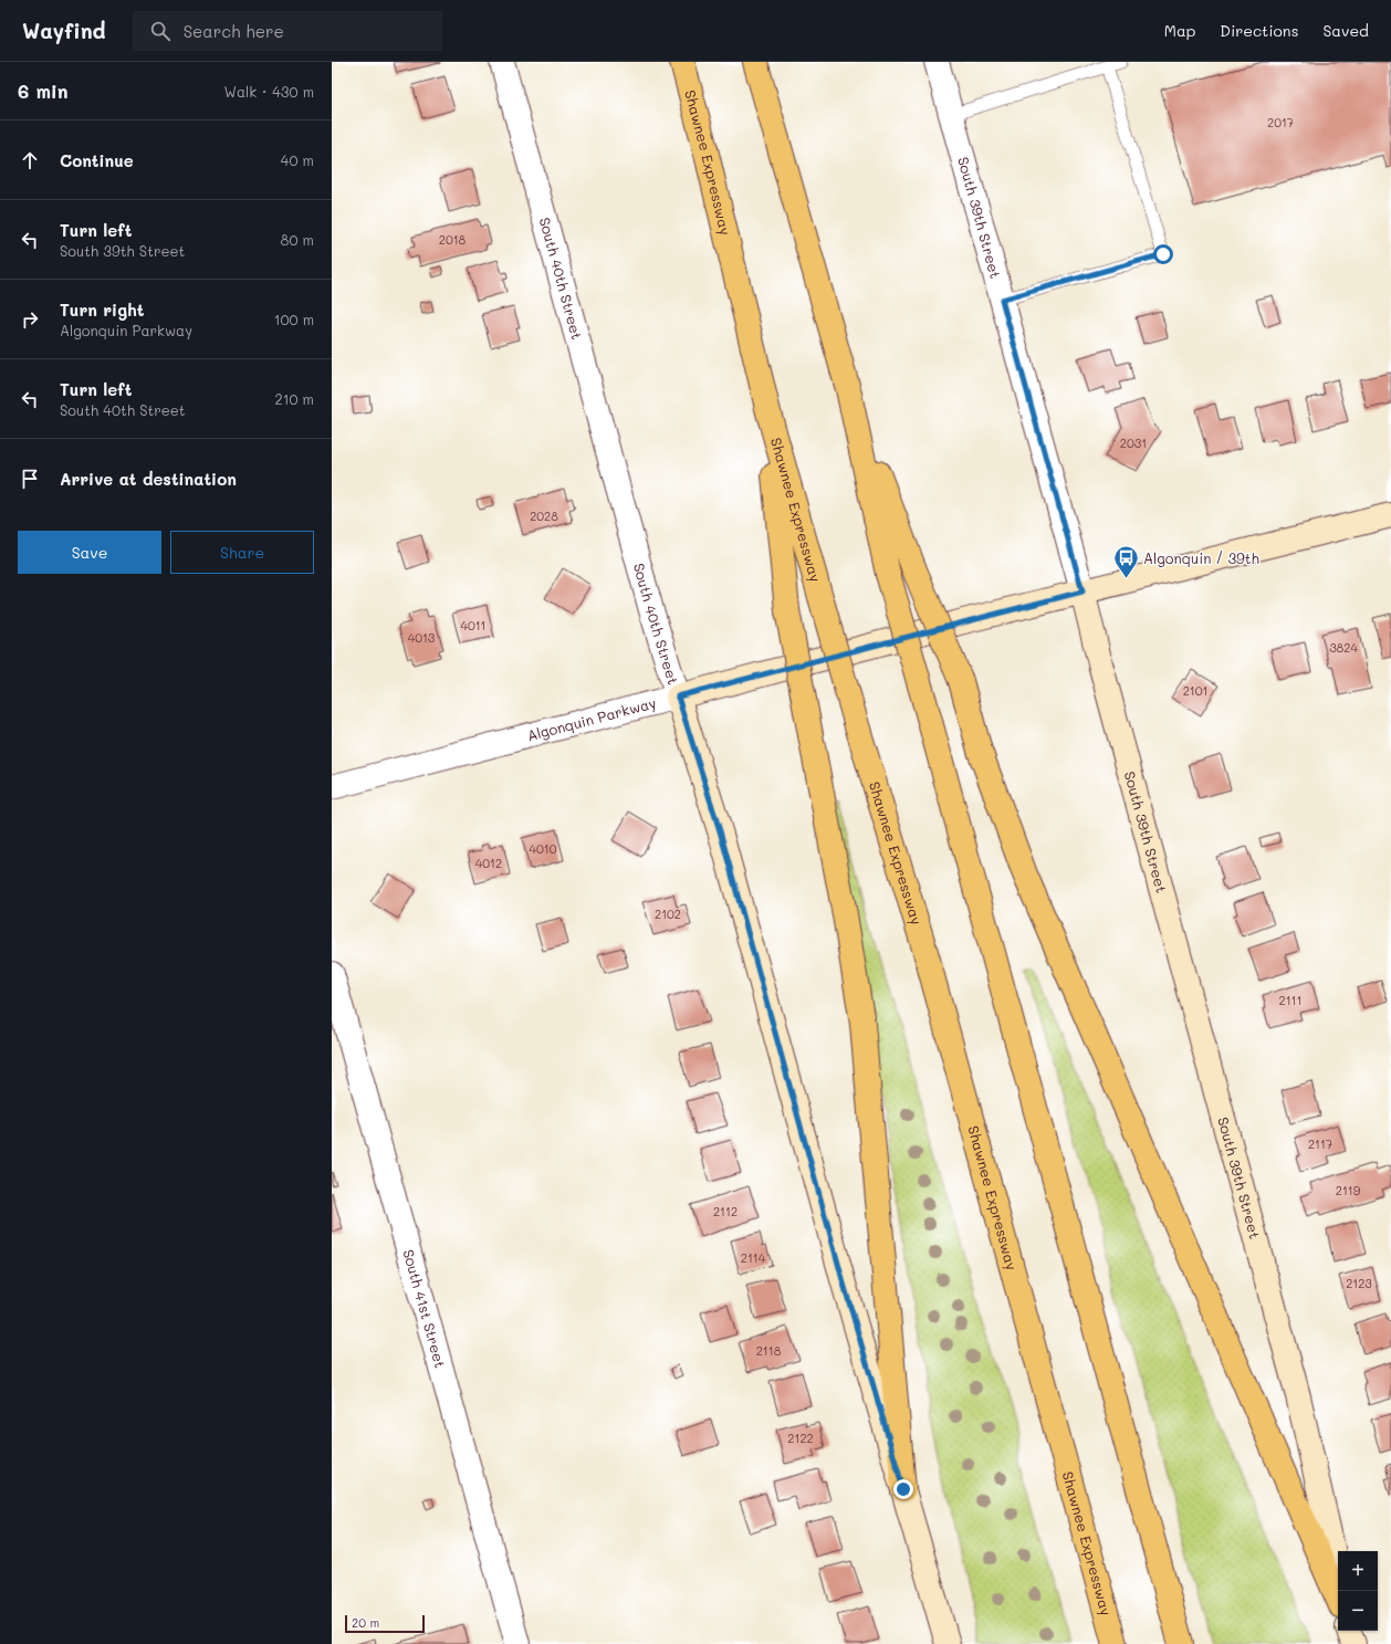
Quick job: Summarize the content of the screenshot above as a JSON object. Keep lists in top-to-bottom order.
{
  "streets": {
    "highway": ["Shawnee Expressway"],
    "main road": ["South 39th Street", "South 40th Street", "Algonquin Parkway"],
    "street": ["South 41st Street"]
  },
  "crossings": [
    ["South 39th Street", "Algonquin Parkway"],
    ["South 40th Street", "Algonquin Parkway"]
  ],
  "places": {
    "bus stop": ["Algonquin / 39th"]
  },
  "house_numbers": [
    "2017",
    "2018",
    "2031",
    "2028",
    "4011",
    "4013",
    "3824",
    "2101",
    "4010",
    "4012",
    "2102",
    "2111",
    "2117",
    "2119",
    "2112",
    "2114",
    "2123",
    "2118",
    "2122"
  ],
  "scale_bar": "20 m",
  "page": {
    "header": "Wayfind",
    "search": "Search here",
    "nav": ["Map", "Directions", "Saved"],
    "heading": ["6 min", "Walk · 430 m"],
    "list": [
      ["Continue", "40 m"],
      ["Turn left", "South 39th Street", "80 m"],
      ["Turn right", "Algonquin Parkway", "100 m"],
      ["Turn left", "South 40th Street", "210 m"],
      "Arrive at destination"
    ],
    "buttons": ["Save", "Share"],
    "map_buttons": ["+", "−"],
    "scale": "20 m"
  }
}
